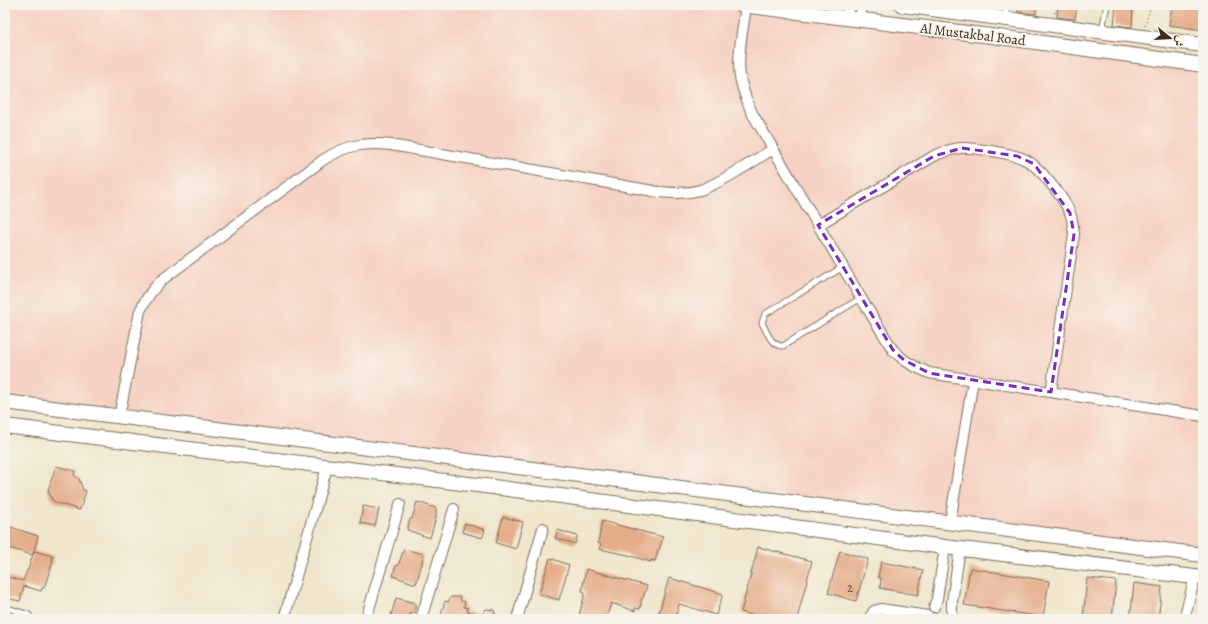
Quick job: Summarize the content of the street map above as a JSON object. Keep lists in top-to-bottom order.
{
  "streets": {
    "street": ["Al Mustakbal Road"]
  },
  "house_numbers": ["2"],
  "north": "right"
}
